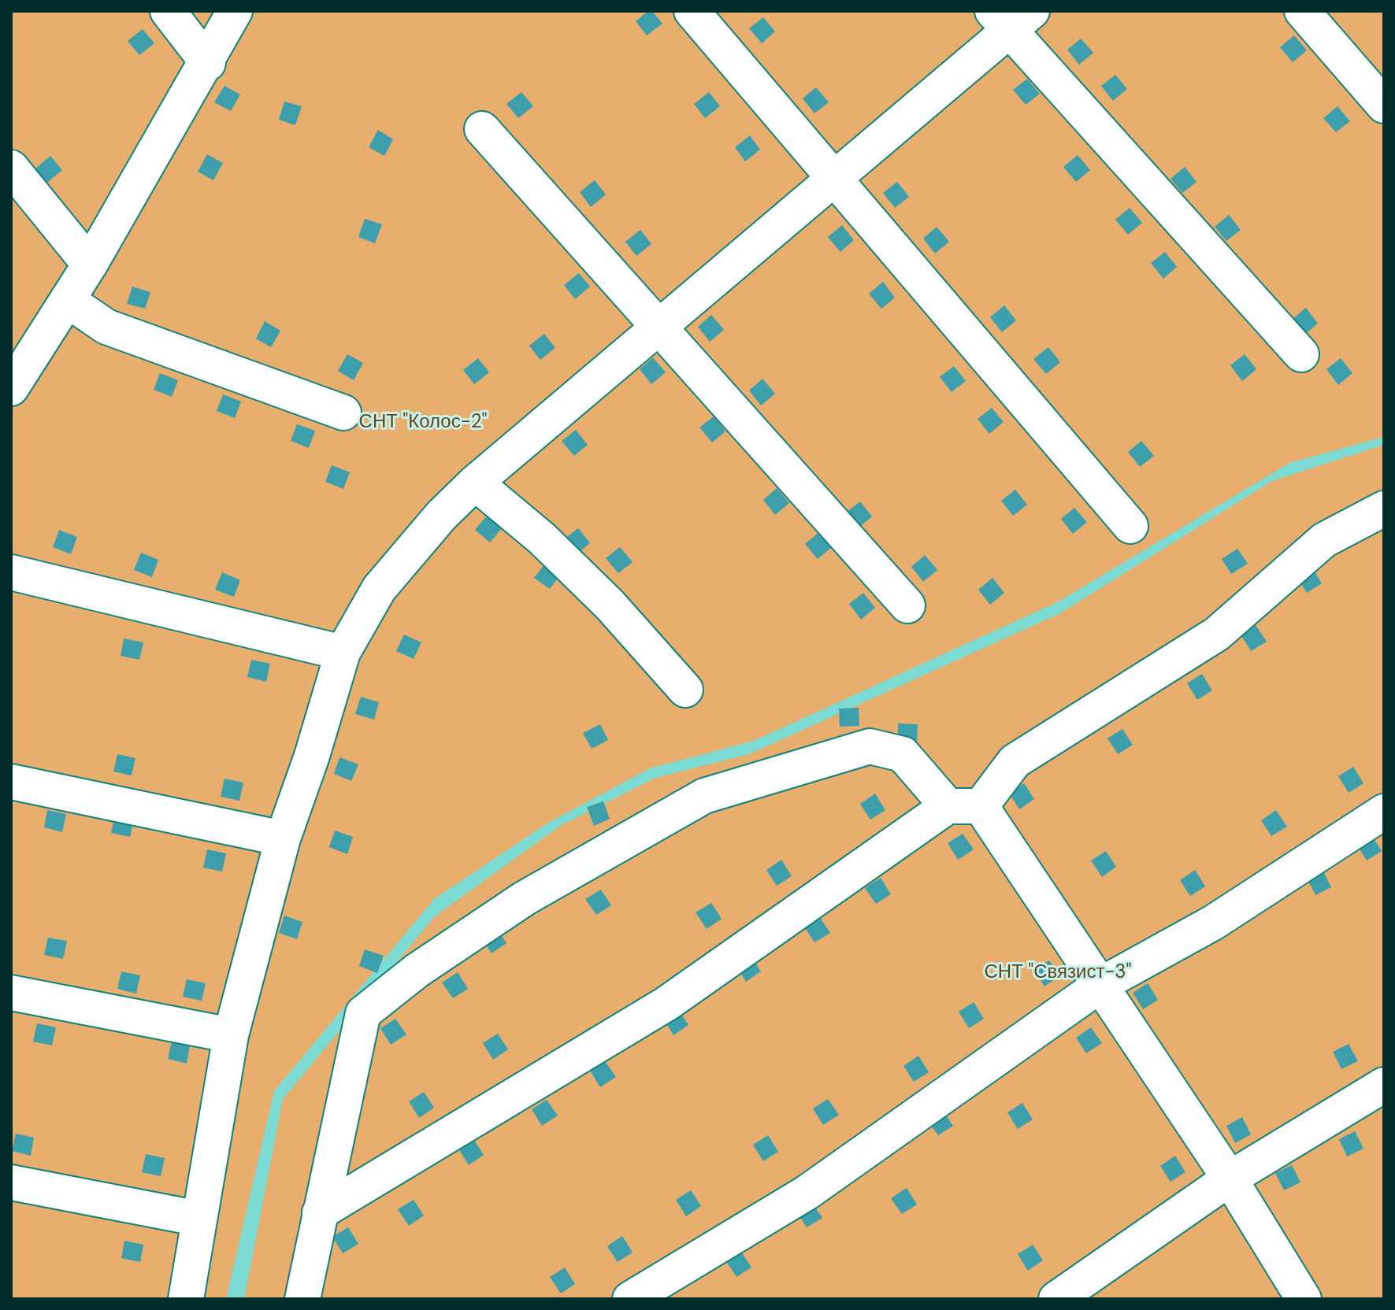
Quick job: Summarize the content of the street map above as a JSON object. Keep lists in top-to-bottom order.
{
  "parks": ["СНТ \"Колос-2\"", "СНТ \"Связист-3\""]
}
